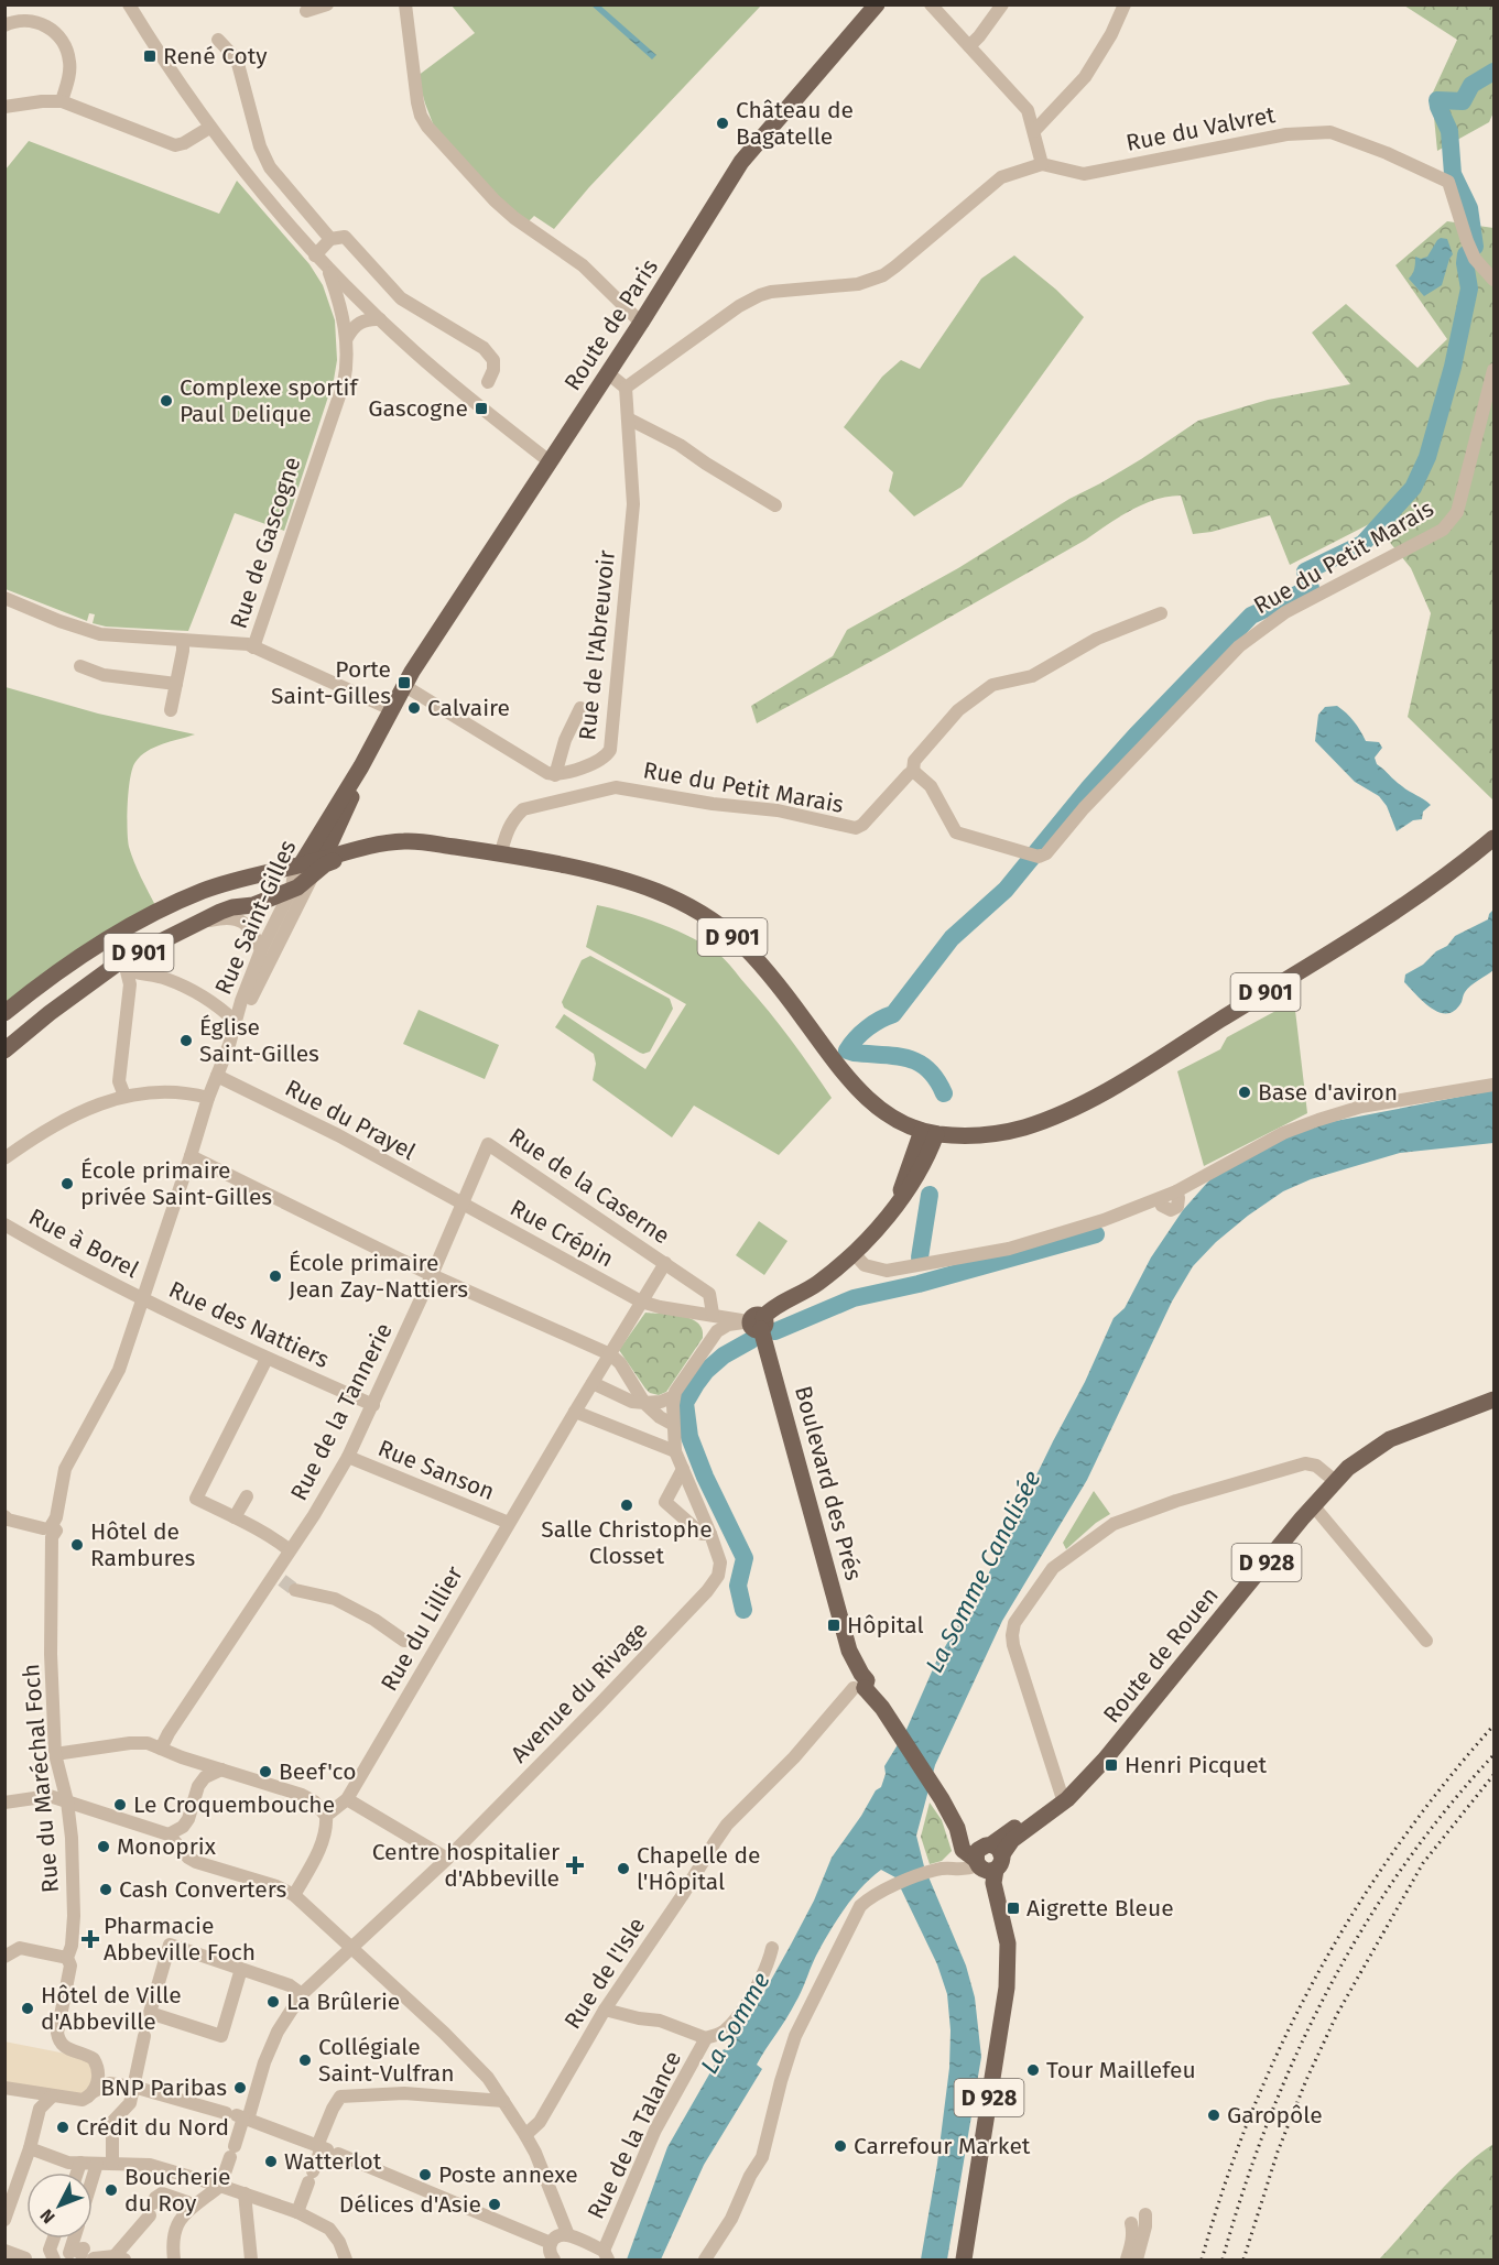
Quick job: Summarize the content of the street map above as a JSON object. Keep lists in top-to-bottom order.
{
  "streets": {
    "main road": [
      "Route de Paris",
      "Rue Saint-Gilles",
      "D 901",
      "Boulevard des Prés",
      "D 928",
      "Route de Rouen"
    ],
    "street": [
      "Rue du Valvret",
      "Rue de Gascogne",
      "Rue du Petit Marais",
      "Rue de l'Abreuvoir",
      "Rue du Prayel",
      "Rue de la Caserne",
      "Rue Crépin",
      "Rue à Borel",
      "Rue des Nattiers",
      "Rue de la Tannerie",
      "Rue Sanson",
      "Rue du Lillier",
      "Avenue du Rivage",
      "Rue du Maréchal Foch",
      "Rue de l'Isle",
      "Rue de la Talance"
    ]
  },
  "crossings": [
    ["Route de Paris", "Rue Saint-Gilles"],
    ["Rue du Petit Marais", "D 901"],
    ["Rue Saint-Gilles", "D 901"],
    ["Rue Saint-Gilles", "Rue du Prayel"],
    ["Rue Saint-Gilles", "Rue à Borel"],
    ["Rue Saint-Gilles", "Rue des Nattiers"],
    ["Rue Saint-Gilles", "Rue du Maréchal Foch"],
    ["Rue du Prayel", "Rue Crépin"],
    ["Rue du Prayel", "Rue de la Tannerie"],
    ["Rue de la Caserne", "Rue Crépin"],
    ["Rue de la Caserne", "Rue de la Tannerie"],
    ["Rue de la Caserne", "Rue du Lillier"],
    ["Rue Crépin", "Rue de la Tannerie"],
    ["Rue Crépin", "Boulevard des Prés"],
    ["Rue Crépin", "Rue du Lillier"],
    ["Rue à Borel", "Rue des Nattiers"],
    ["Rue des Nattiers", "Rue de la Tannerie"],
    ["Rue de la Tannerie", "Rue Sanson"],
    ["Rue Sanson", "Rue du Lillier"],
    ["Boulevard des Prés", "D 928"],
    ["Boulevard des Prés", "Route de Rouen"],
    ["Boulevard des Prés", "Rue de l'Isle"],
    ["D 928", "Route de Rouen"]
  ],
  "water": ["La Somme Canalisée", "La Somme"],
  "places": {
    "transit": [
      "René Coty",
      "Gascogne",
      "Porte Saint-Gilles",
      "Hôpital",
      "Henri Picquet",
      "Aigrette Bleue"
    ],
    "other": [
      "Château de Bagatelle",
      "Complexe sportif Paul Delique",
      "Calvaire",
      "Église Saint-Gilles",
      "Base d'aviron",
      "École primaire privée Saint-Gilles",
      "École primaire Jean Zay-Nattiers",
      "Salle Christophe Closset",
      "Hôtel de Rambures",
      "Beef'co",
      "Le Croquembouche",
      "Monoprix",
      "Chapelle de l'Hôpital",
      "Cash Converters",
      "La Brûlerie",
      "Hôtel de Ville d'Abbeville",
      "Collégiale Saint-Vulfran",
      "Tour Maillefeu",
      "BNP Paribas",
      "Garopôle",
      "Crédit du Nord",
      "Carrefour Market",
      "Watterlot",
      "Poste annexe",
      "Boucherie du Roy",
      "Délices d'Asie"
    ],
    "health": ["Centre hospitalier d'Abbeville", "Pharmacie Abbeville Foch"]
  },
  "north": "bottom left"
}
